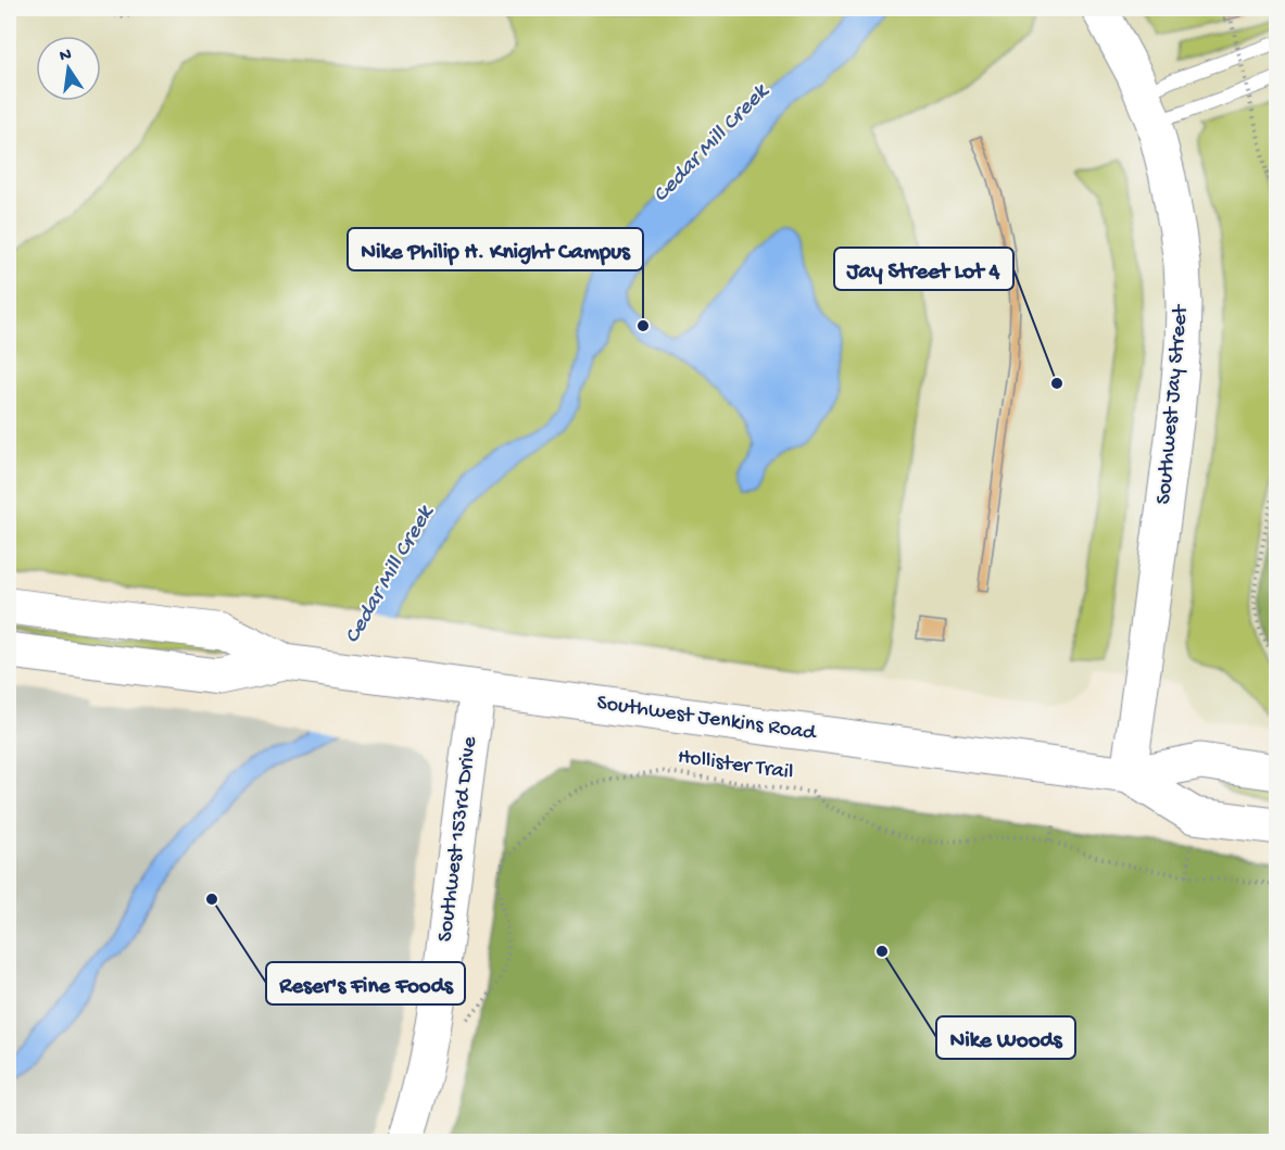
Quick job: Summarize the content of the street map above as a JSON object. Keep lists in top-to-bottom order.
{
  "streets": {
    "main road": ["Southwest Jay Street", "Southwest Jenkins Road", "Southwest 153rd Drive"],
    "path": ["Hollister Trail"]
  },
  "crossings": [
    ["Southwest Jay Street", "Southwest Jenkins Road"],
    ["Southwest Jenkins Road", "Southwest 153rd Drive"]
  ],
  "water": ["Cedar Mill Creek"],
  "places": [
    "Nike Philip H. Knight Campus",
    "Jay Street Lot 4",
    "Reser's Fine Foods",
    "Nike Woods"
  ],
  "north": "top"
}
